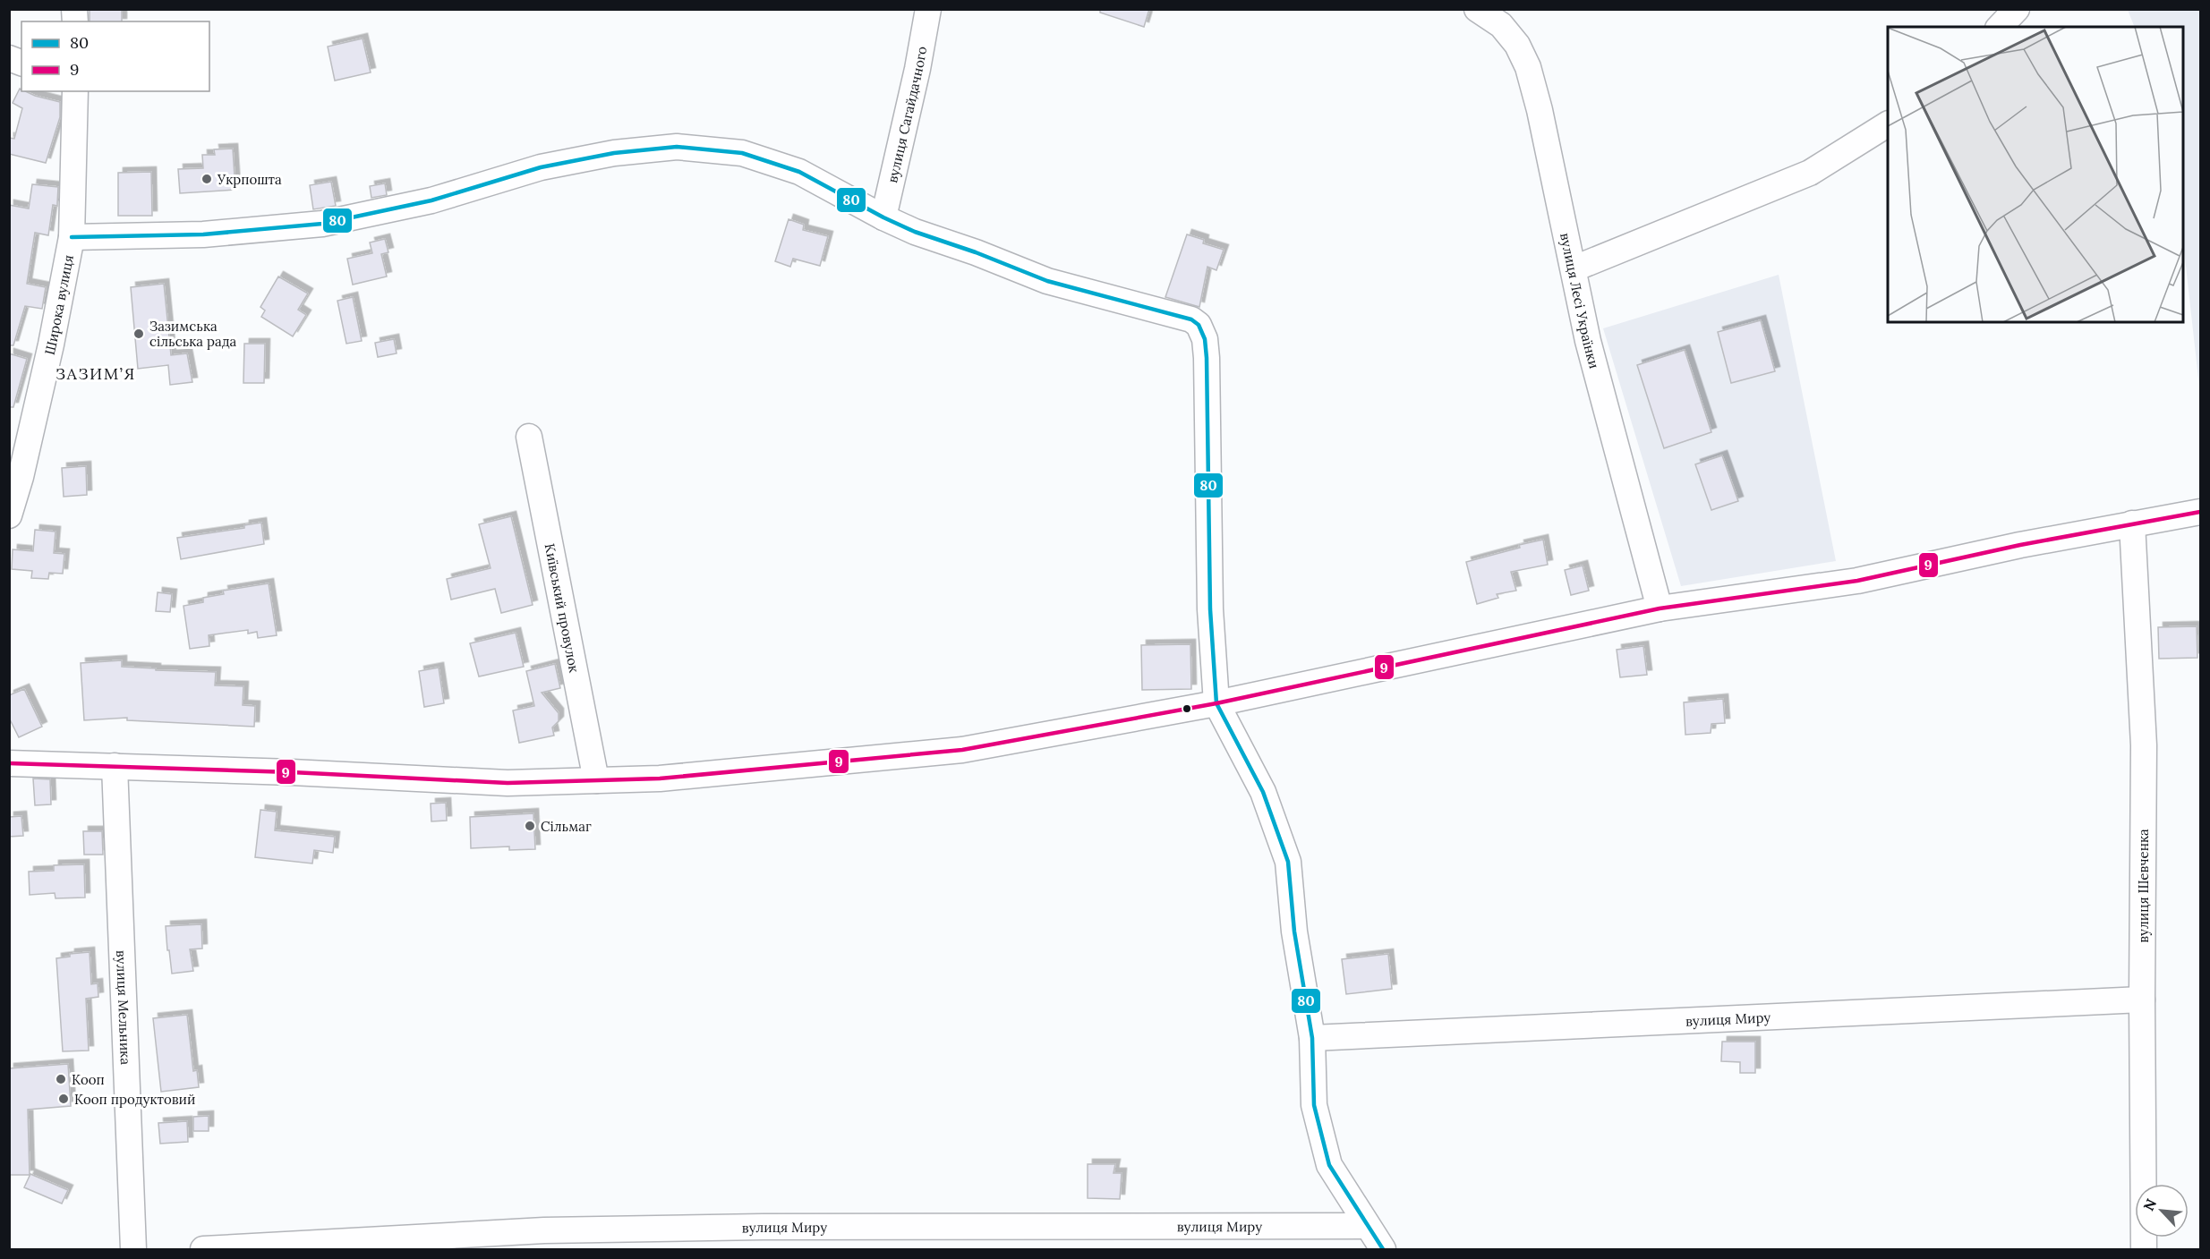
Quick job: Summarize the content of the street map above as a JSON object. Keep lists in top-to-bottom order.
{
  "streets": {
    "street": [
      "вулиця Сагайдачного",
      "вулиця Лесі Українки",
      "Широка вулиця",
      "Київський провулок",
      "вулиця Шевченка",
      "вулиця Мельника",
      "вулиця Миру"
    ]
  },
  "crossings": [
    ["вулиця Шевченка", "вулиця Миру"]
  ],
  "districts": ["ЗАЗИМ’Я"],
  "places": [
    "Укрпошта",
    "Зазимська сільська рада",
    "Сільмаг",
    "Кооп",
    "Кооп продуктовий"
  ],
  "lines": ["transit line 80", "transit line 9"],
  "legend": ["80", "9"],
  "north": "top left"
}
